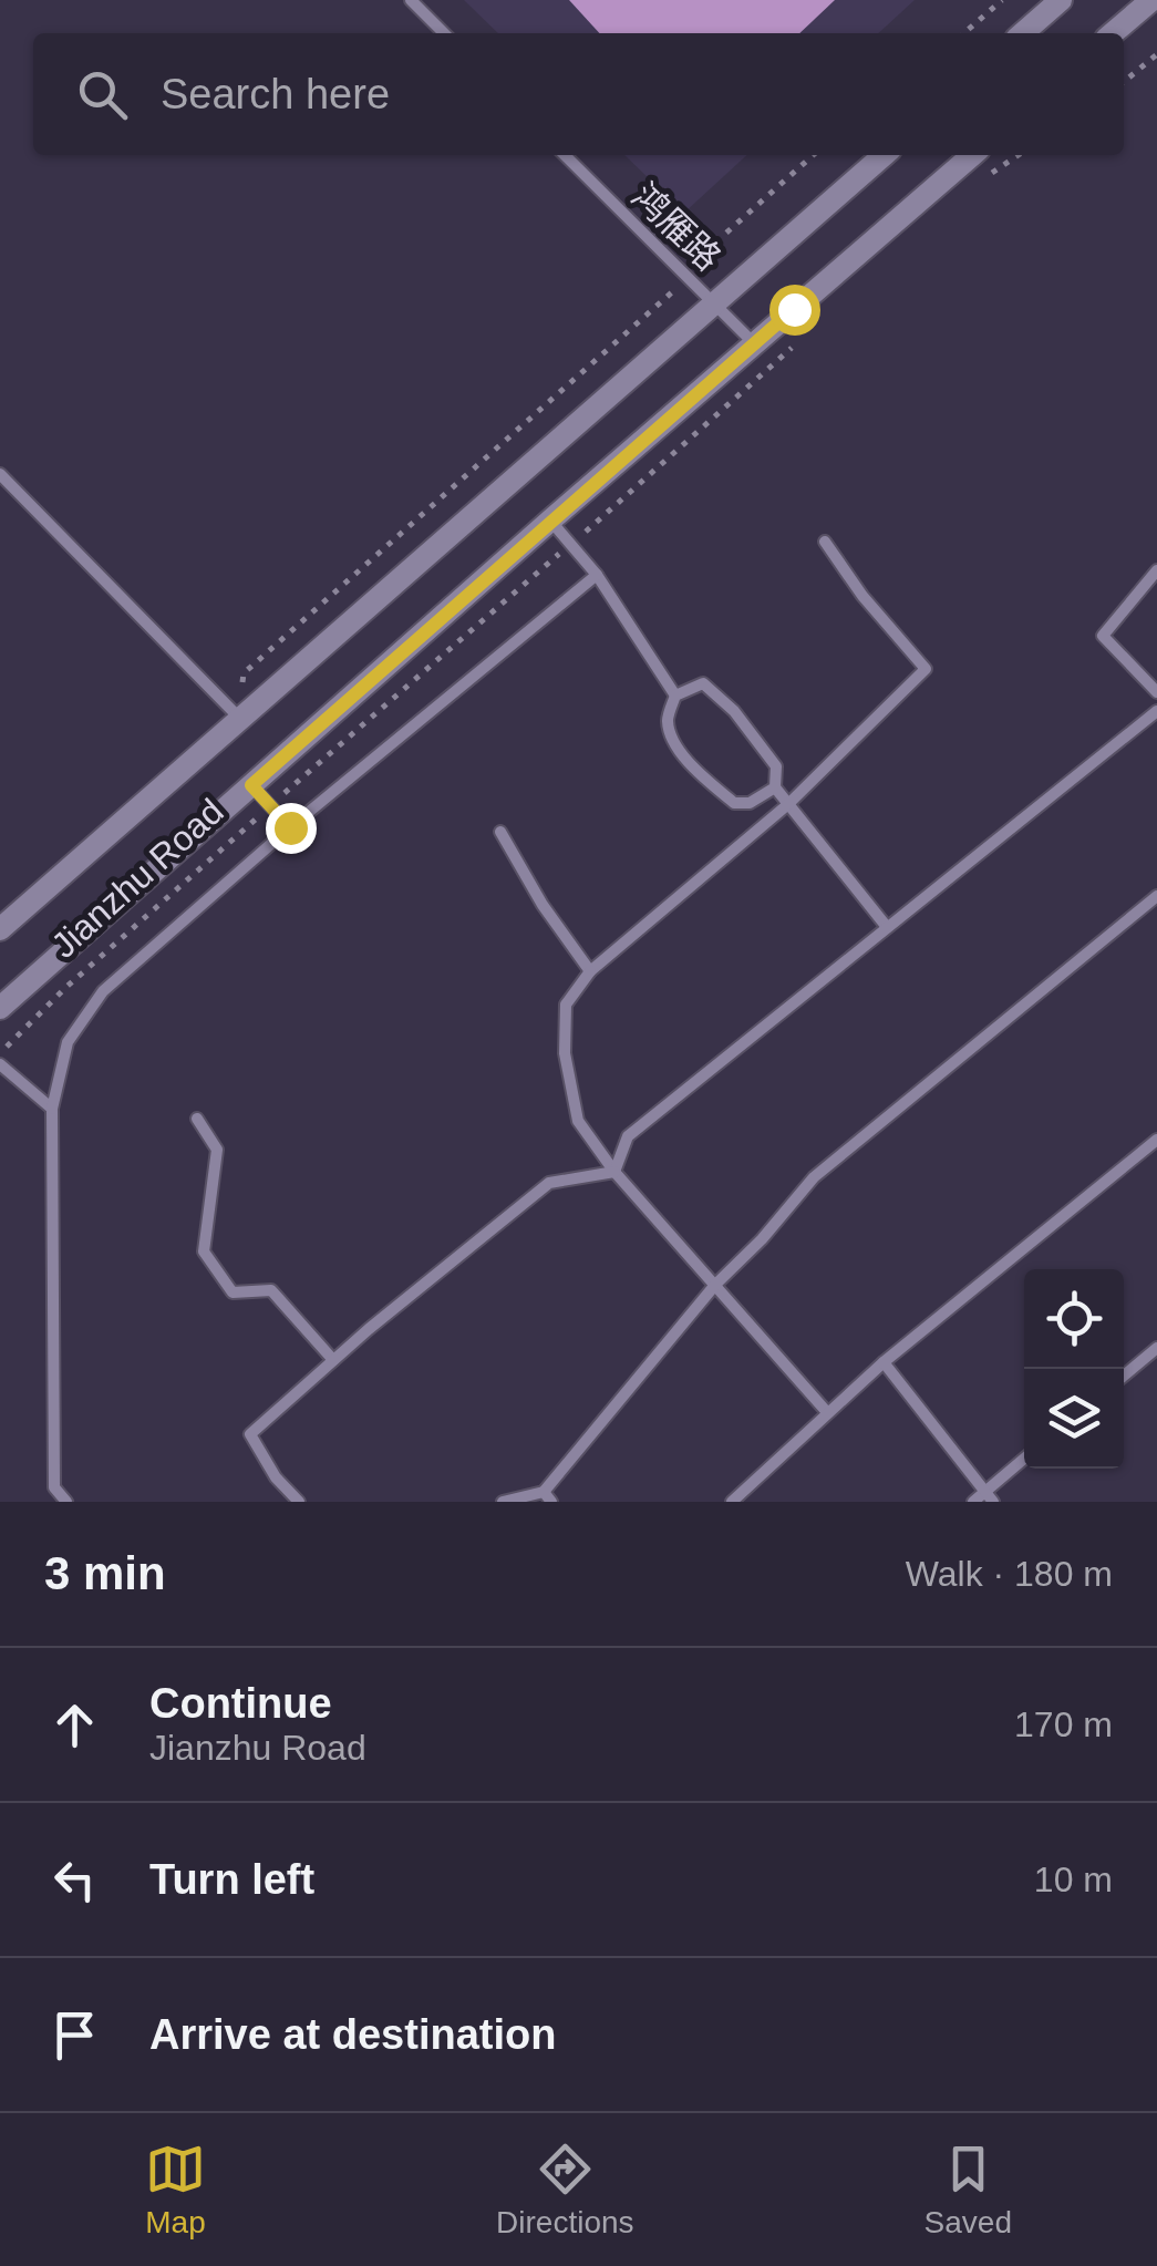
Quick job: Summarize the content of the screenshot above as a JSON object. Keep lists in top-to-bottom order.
{
  "streets": {
    "main road": ["Jianzhu Road"],
    "street": ["鸿雁路"]
  },
  "crossings": [
    ["鸿雁路", "Jianzhu Road"]
  ],
  "page": {
    "search": "Search here",
    "heading": ["3 min", "Walk · 180 m"],
    "list": [
      ["Continue", "Jianzhu Road", "170 m"],
      ["Turn left", "10 m"],
      "Arrive at destination"
    ],
    "nav": ["Map", "Directions", "Saved"]
  }
}
